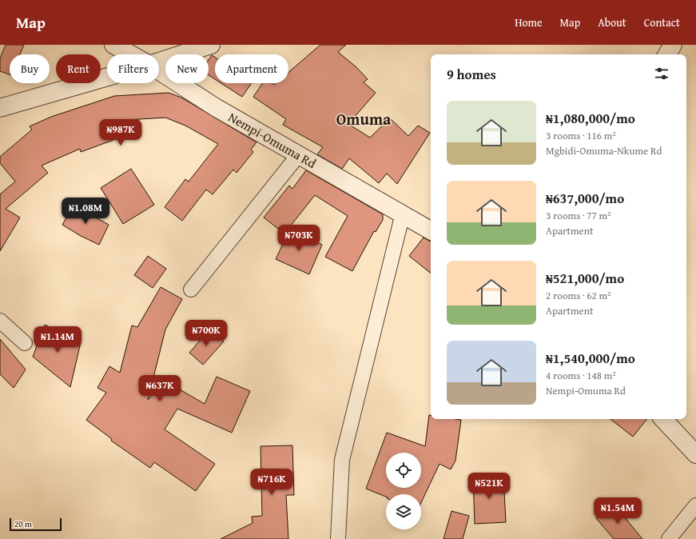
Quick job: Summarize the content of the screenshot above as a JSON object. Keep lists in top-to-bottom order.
{
  "streets": {
    "street": ["Nempi-Omuma Rd"]
  },
  "districts": ["Omuma"],
  "scale_bar": "20 m",
  "page": {
    "header": "Map",
    "nav": [
      "Home",
      "Map",
      "About",
      "Contact"
    ],
    "chip": [
      "Buy",
      "Rent",
      "Filters",
      "New",
      "Apartment"
    ],
    "heading": "9 homes",
    "list": [
      {
        "name": "₦1,080,000/mo",
        "note": "3 rooms · 116 m² · Mgbidi-Omuma-Nkume Rd"
      },
      {
        "name": "₦637,000/mo",
        "note": "3 rooms · 77 m² · Apartment"
      },
      {
        "name": "₦521,000/mo",
        "note": "2 rooms · 62 m² · Apartment"
      },
      {
        "name": "₦1,540,000/mo",
        "note": "4 rooms · 148 m² · Nempi-Omuma Rd"
      }
    ],
    "price": [
      "₦987K",
      "₦1.08M",
      "₦703K",
      "₦700K",
      "₦1.14M",
      "₦637K",
      "₦716K",
      "₦521K",
      "₦1.54M"
    ],
    "scale": "20 m"
  }
}
